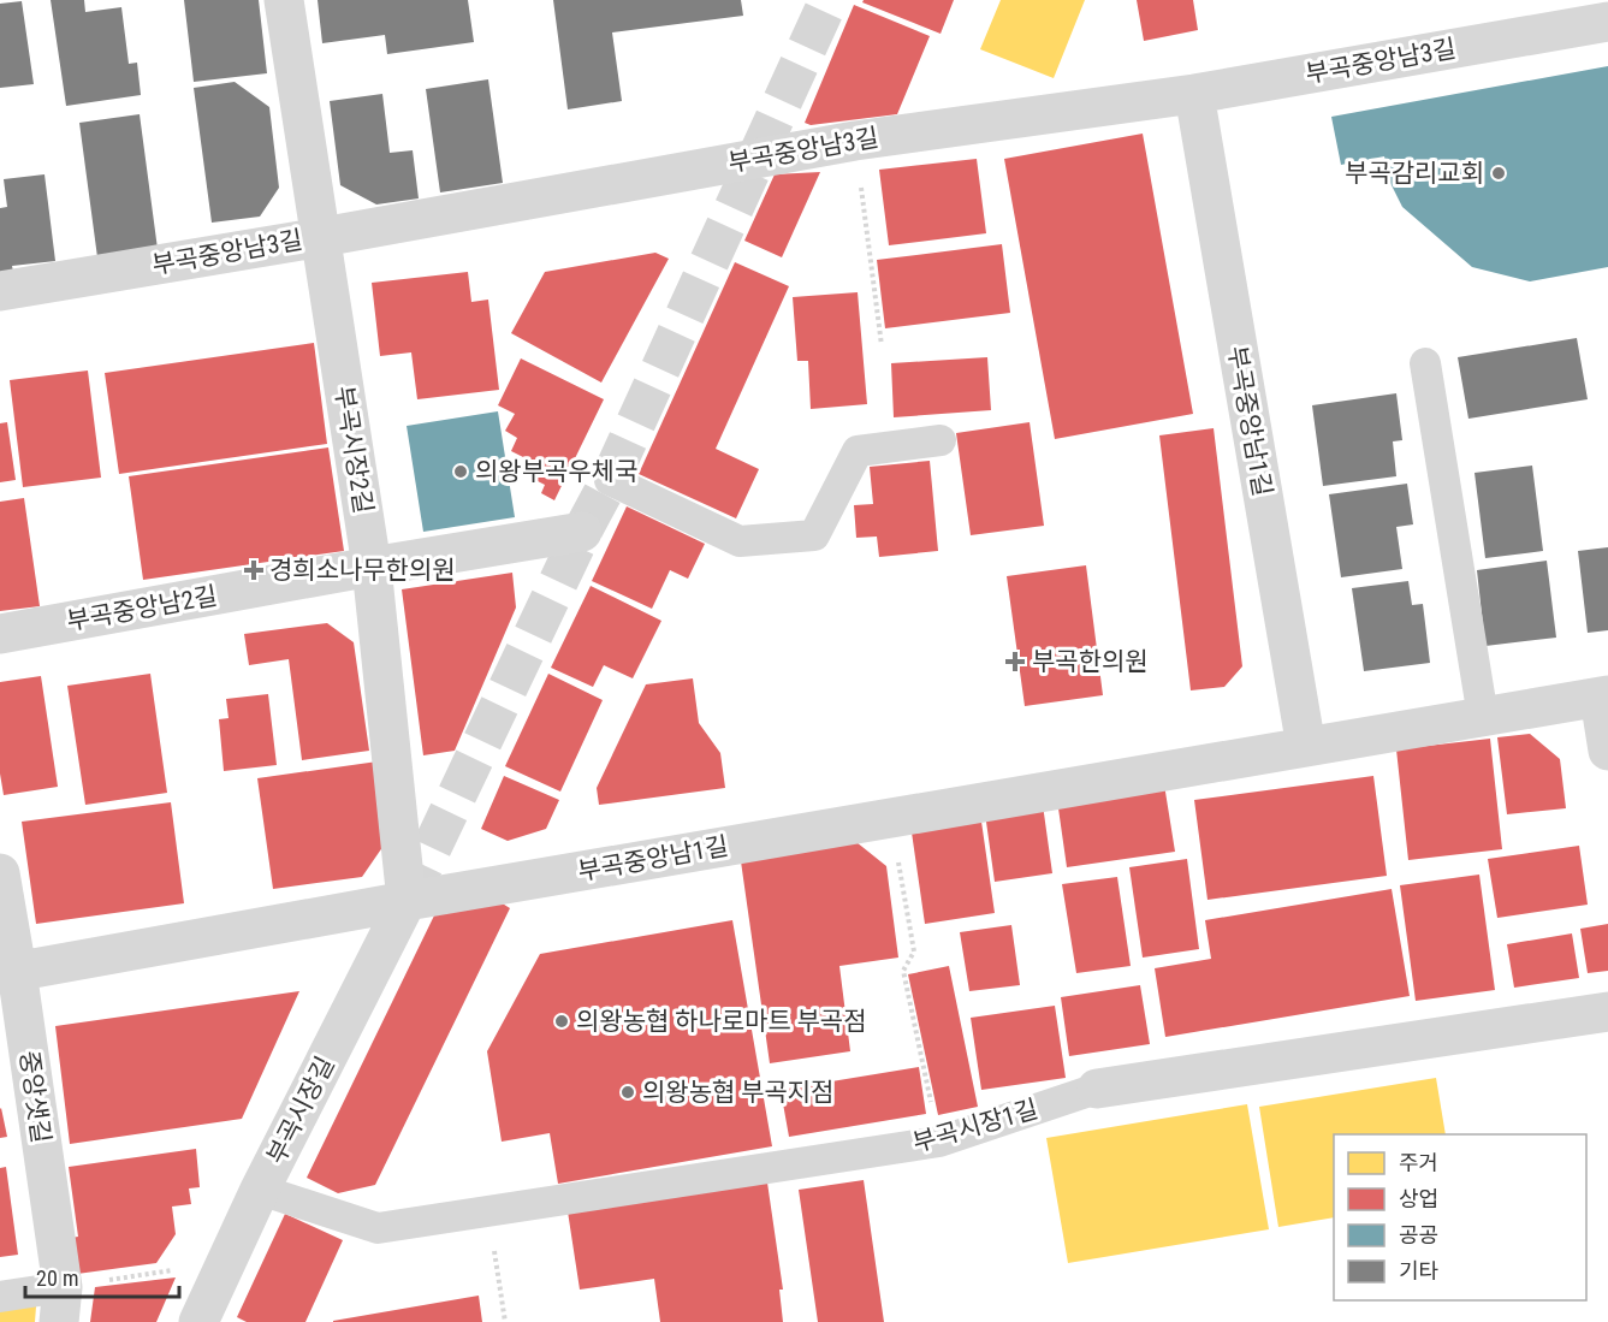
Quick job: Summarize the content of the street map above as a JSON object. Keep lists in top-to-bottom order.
{
  "streets": {
    "street": [
      "부곡중앙남3길",
      "부곡중앙남1길",
      "부곡시장2길",
      "부곡중앙남2길",
      "중앙샛길",
      "부곡시장길",
      "부곡시장1길"
    ]
  },
  "crossings": [
    ["부곡중앙남3길", "부곡중앙남1길"],
    ["부곡중앙남3길", "부곡시장2길"],
    ["부곡중앙남1길", "부곡시장2길"],
    ["부곡중앙남1길", "중앙샛길"],
    ["부곡중앙남1길", "부곡시장길"],
    ["부곡시장2길", "부곡중앙남2길"],
    ["부곡시장2길", "부곡시장길"],
    ["부곡시장길", "부곡시장1길"]
  ],
  "places": {
    "other": [
      "부곡감리교회",
      "의왕부곡우체국",
      "의왕농협 하나로마트 부곡점",
      "의왕농협 부곡지점"
    ],
    "health": ["경희소나무한의원", "부곡한의원"]
  },
  "legend": [
    "주거",
    "상업",
    "공공",
    "기타"
  ],
  "scale_bar": "20 m"
}
